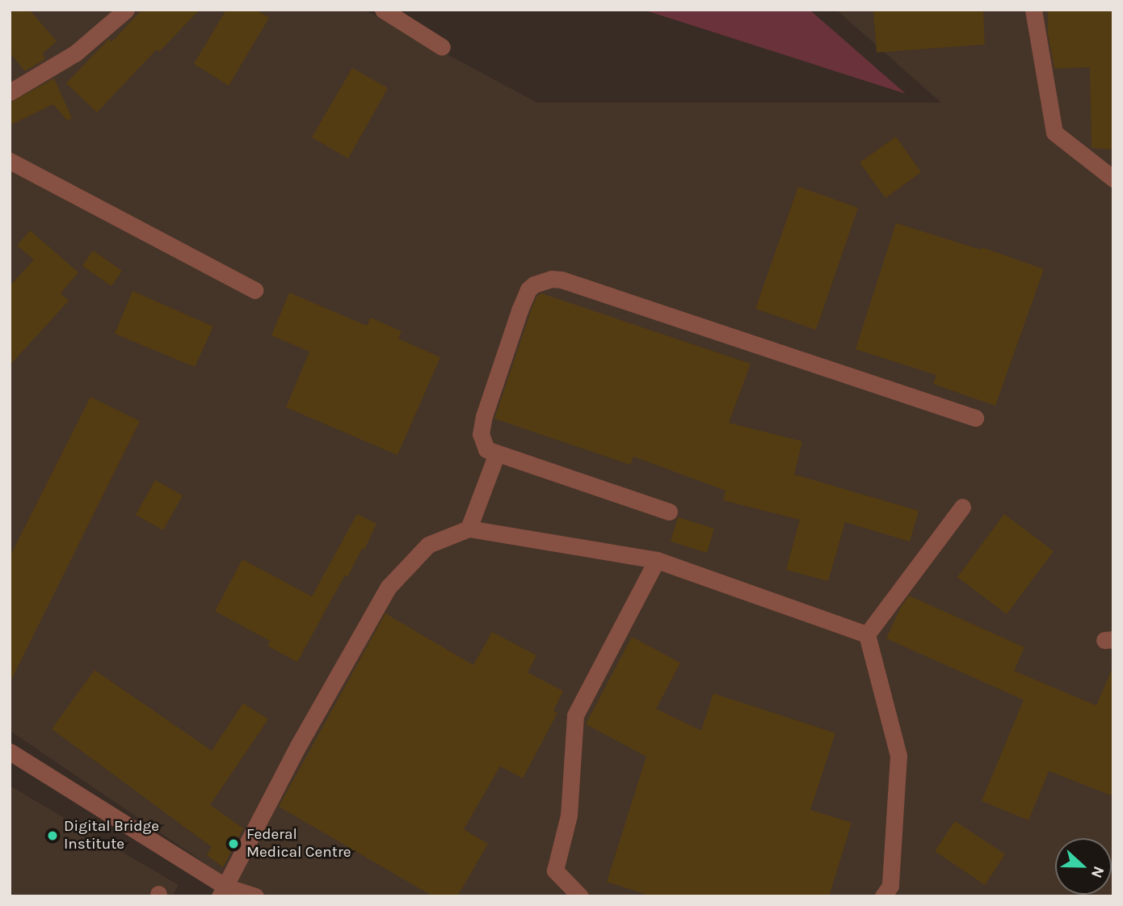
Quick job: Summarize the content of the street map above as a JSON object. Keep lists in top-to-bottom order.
{
  "places": ["Digital Bridge Institute", "Federal Medical Centre"],
  "north": "right"
}
